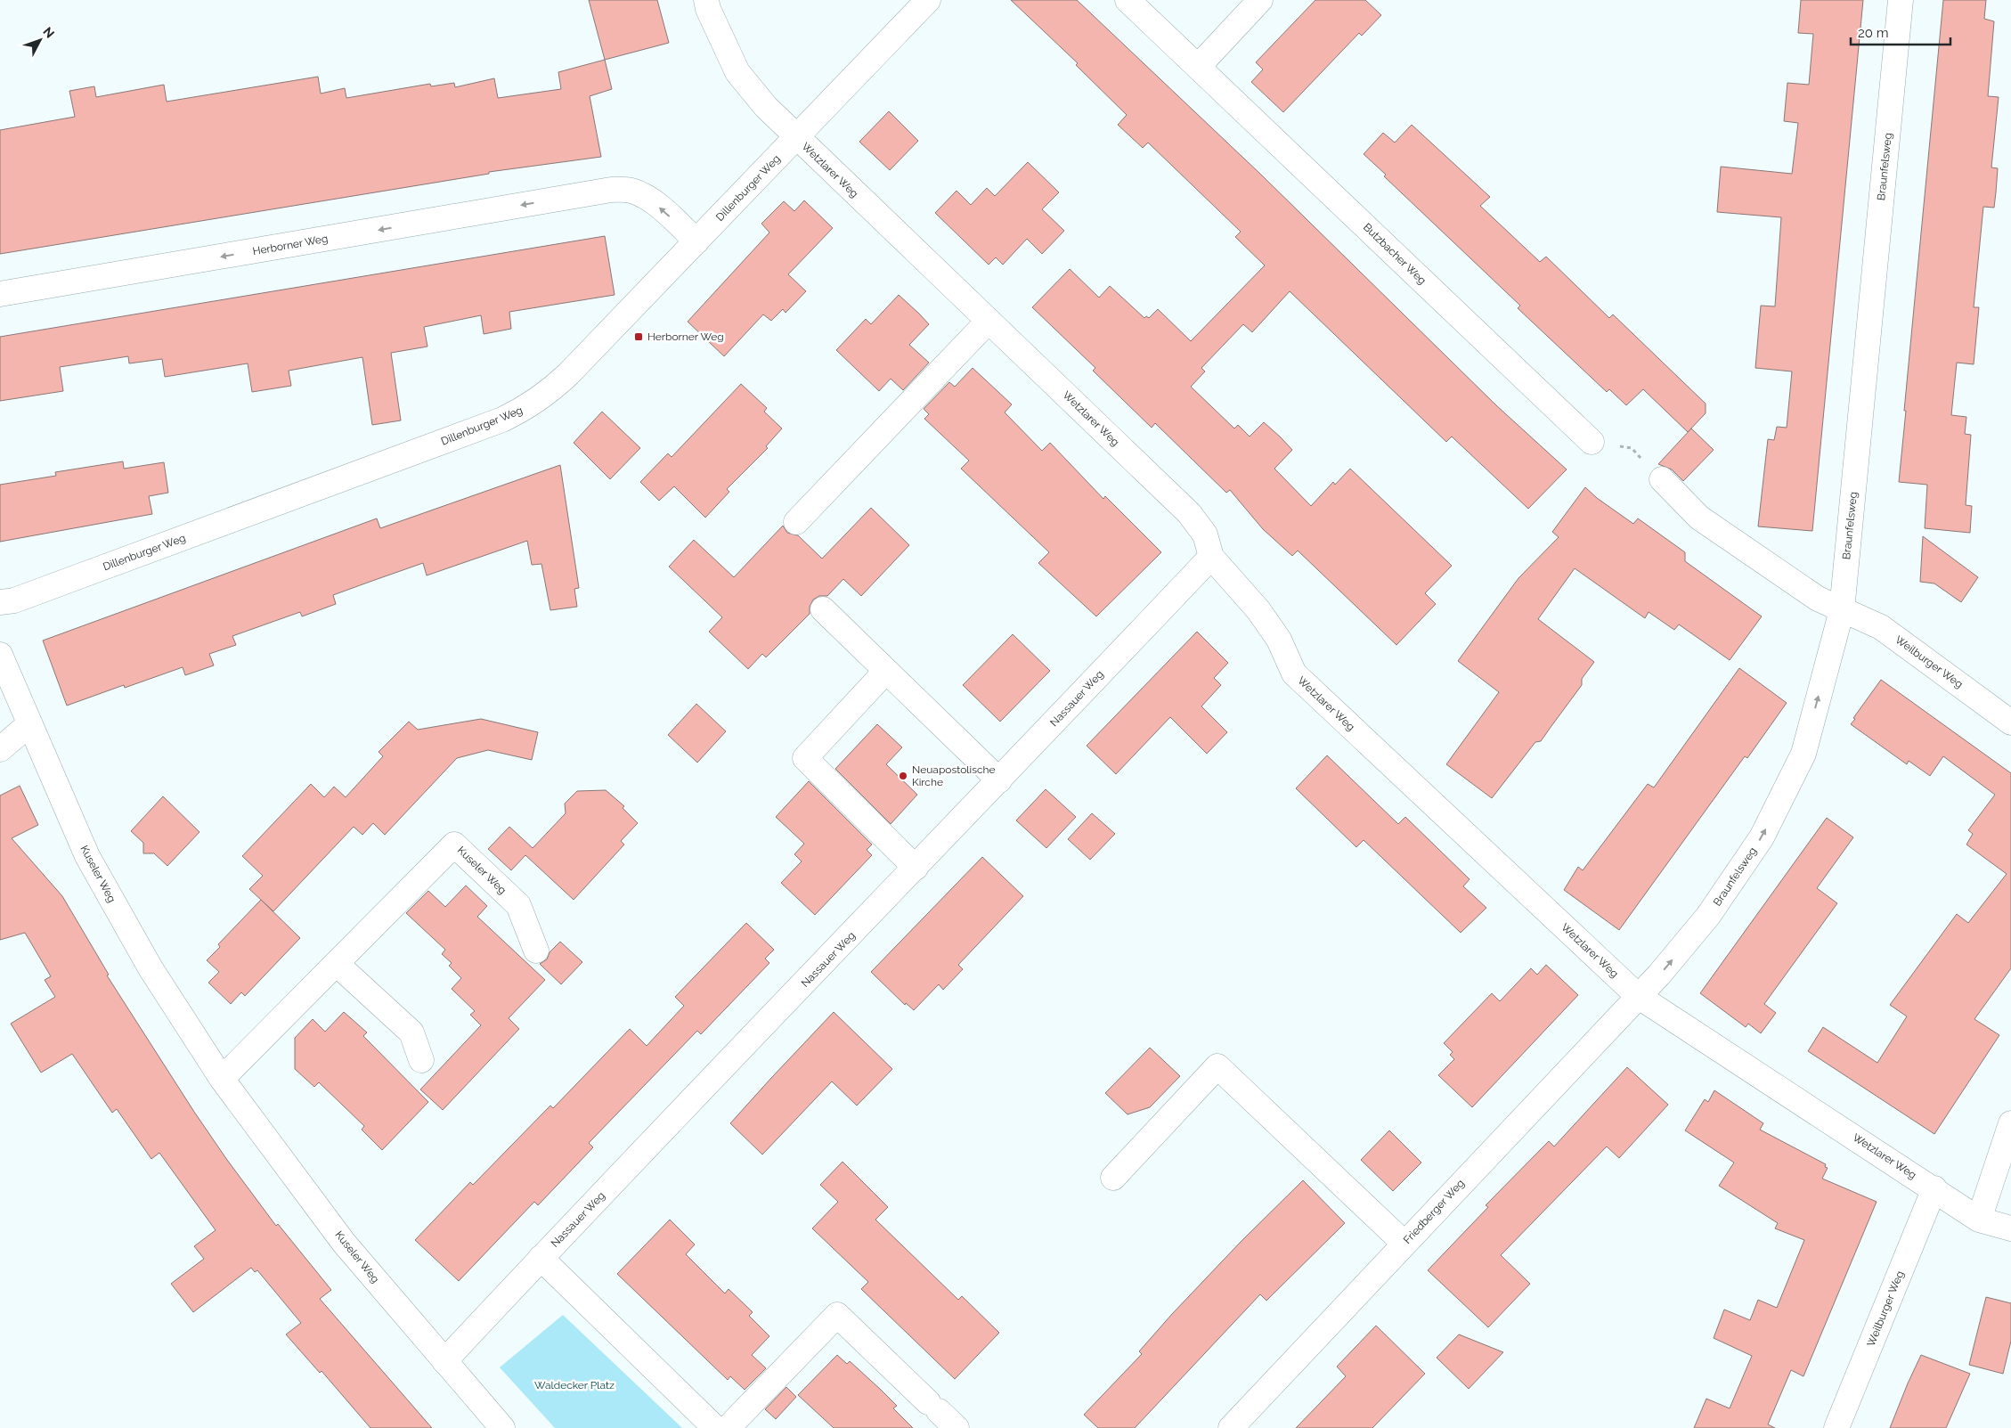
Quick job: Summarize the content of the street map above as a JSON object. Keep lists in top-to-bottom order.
{
  "streets": {
    "street": [
      "Braunfelsweg",
      "Wetzlarer Weg",
      "Dillenburger Weg",
      "Herborner Weg",
      "Butzbacher Weg",
      "Weilburger Weg",
      "Nassauer Weg",
      "Kuseler Weg",
      "Friedberger Weg"
    ]
  },
  "crossings": [
    ["Braunfelsweg", "Wetzlarer Weg"],
    ["Braunfelsweg", "Weilburger Weg"],
    ["Braunfelsweg", "Friedberger Weg"],
    ["Wetzlarer Weg", "Dillenburger Weg"],
    ["Wetzlarer Weg", "Weilburger Weg"],
    ["Wetzlarer Weg", "Nassauer Weg"],
    ["Wetzlarer Weg", "Friedberger Weg"],
    ["Dillenburger Weg", "Herborner Weg"],
    ["Nassauer Weg", "Kuseler Weg"]
  ],
  "one_way": ["Braunfelsweg", "Herborner Weg"],
  "parks": ["Waldecker Platz"],
  "places": {
    "transit": ["Herborner Weg"],
    "other": ["Neuapostolische Kirche"]
  },
  "scale_bar": "20 m",
  "north": "top right"
}
